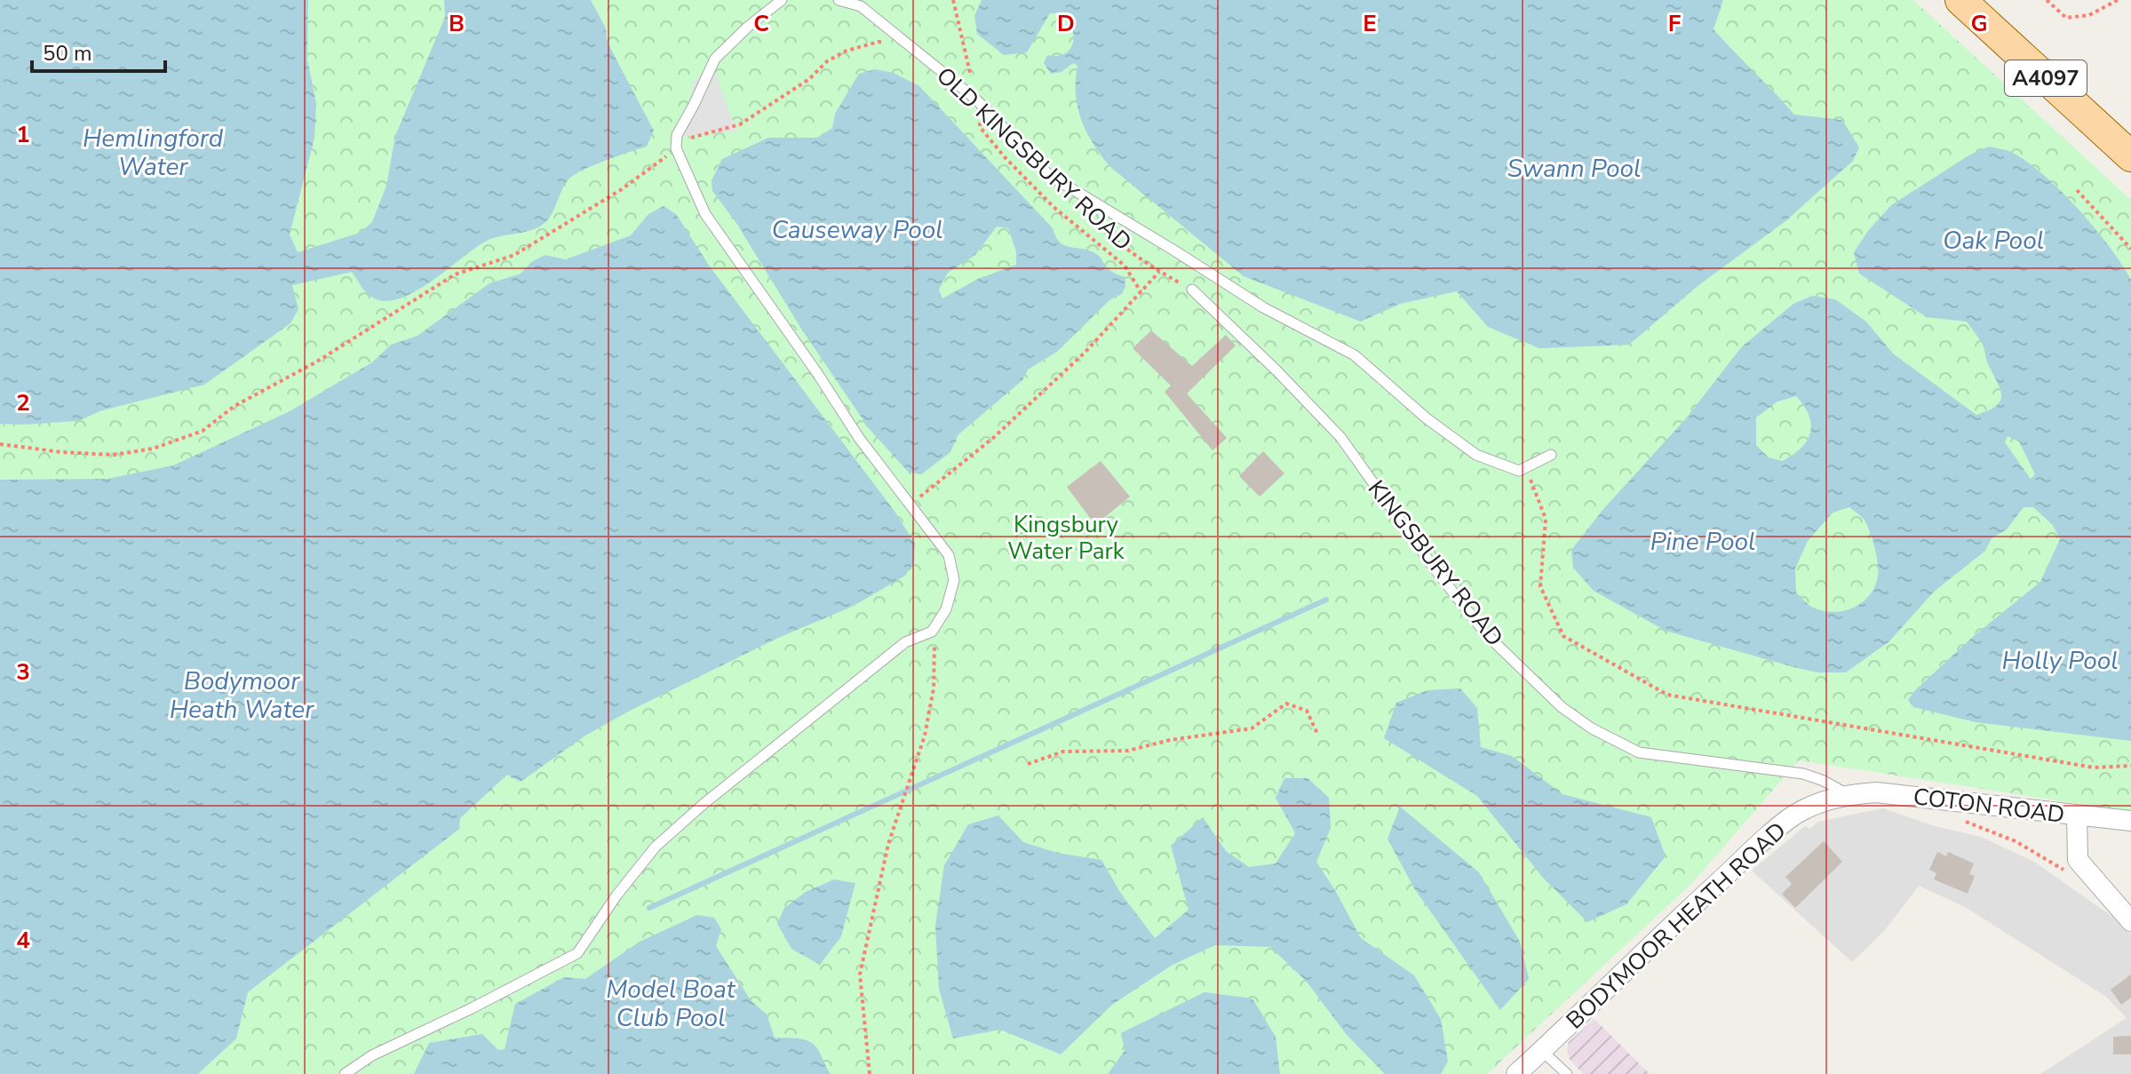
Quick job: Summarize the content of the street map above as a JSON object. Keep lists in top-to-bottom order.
{
  "streets": {
    "main road": ["A4097"],
    "street": ["COTON ROAD", "BODYMOOR HEATH ROAD"],
    "lane": ["OLD KINGSBURY ROAD", "KINGSBURY ROAD"]
  },
  "crossings": [
    ["OLD KINGSBURY ROAD", "KINGSBURY ROAD"],
    ["KINGSBURY ROAD", "COTON ROAD"],
    ["KINGSBURY ROAD", "BODYMOOR HEATH ROAD"],
    ["COTON ROAD", "BODYMOOR HEATH ROAD"]
  ],
  "water": [
    "Hemlingford Water",
    "Swann Pool",
    "Causeway Pool",
    "Oak Pool",
    "Pine Pool",
    "Holly Pool",
    "Bodymoor Heath Water",
    "Model Boat Club Pool"
  ],
  "parks": ["Kingsbury Water Park"],
  "scale_bar": "50 m",
  "grid": {
    "columns": [
      "B",
      "C",
      "D",
      "E",
      "F",
      "G"
    ],
    "rows": [
      "1",
      "2",
      "3",
      "4"
    ]
  }
}
